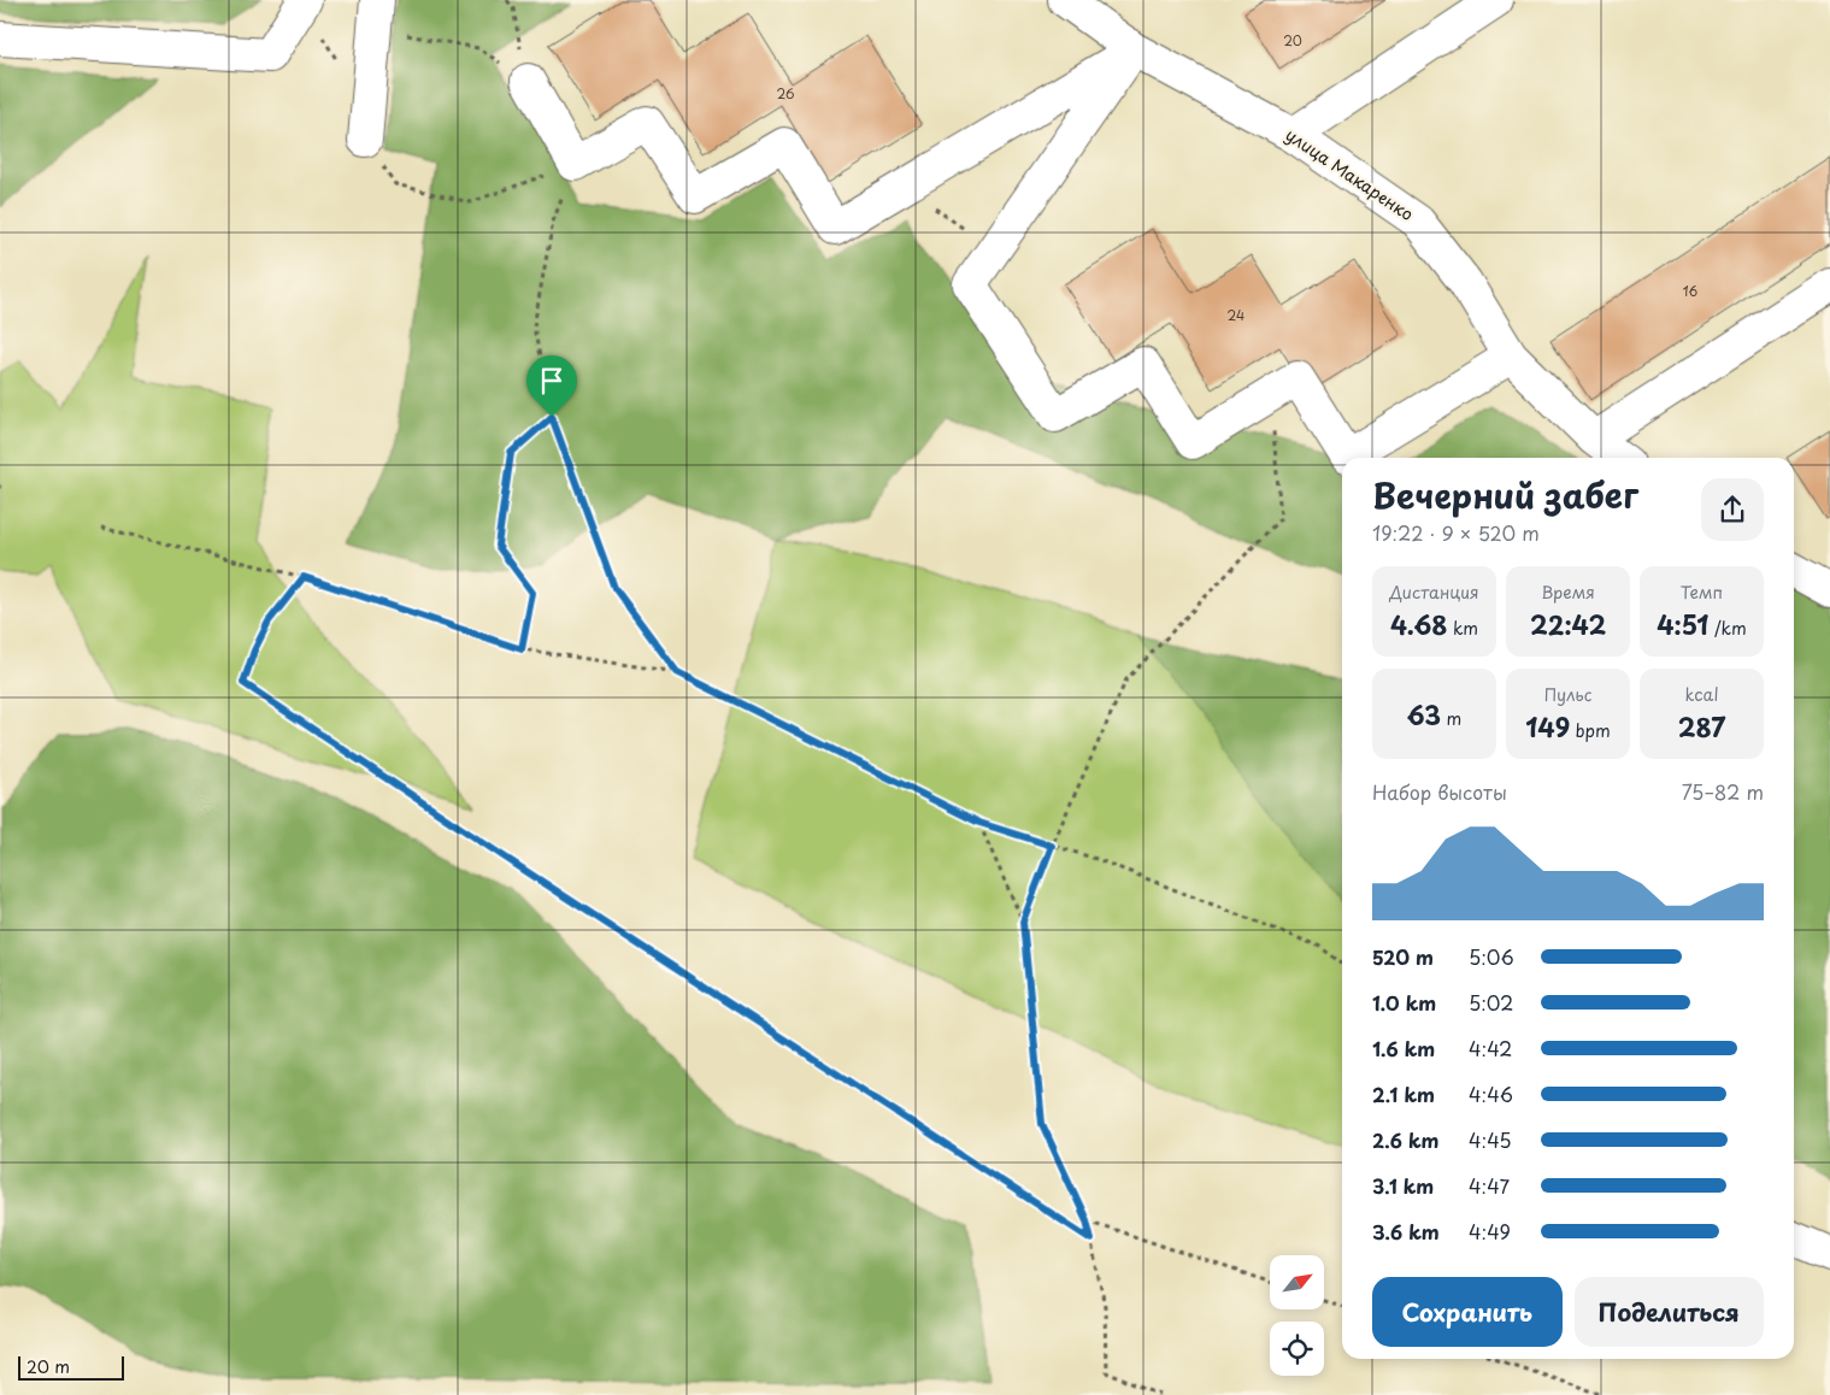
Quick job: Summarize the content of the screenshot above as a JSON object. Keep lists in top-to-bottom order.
{
  "streets": {
    "street": ["улица Макаренко"]
  },
  "house_numbers": [
    "20",
    "26",
    "16",
    "24"
  ],
  "scale_bar": "20 m",
  "north": "top right",
  "page": {
    "heading": ["Вечерний забег", "19:22 · 9 × 520 m"],
    "stats": [
      ["Дистанция", "4.68 km"],
      ["Время", "22:42"],
      ["Темп", "4:51 /km"],
      ["63 m"],
      ["Пульс", "149 bpm"],
      ["kcal", "287"]
    ],
    "chart": ["Набор высоты", "75–82 m"],
    "list": [
      {
        "name": "520 m",
        "note": "5:06"
      },
      {
        "name": "1.0 km",
        "note": "5:02"
      },
      {
        "name": "1.6 km",
        "note": "4:42"
      },
      {
        "name": "2.1 km",
        "note": "4:46"
      },
      {
        "name": "2.6 km",
        "note": "4:45"
      },
      {
        "name": "3.1 km",
        "note": "4:47"
      },
      {
        "name": "3.6 km",
        "note": "4:49"
      }
    ],
    "buttons": ["Сохранить", "Поделиться"],
    "scale": "20 m"
  }
}
